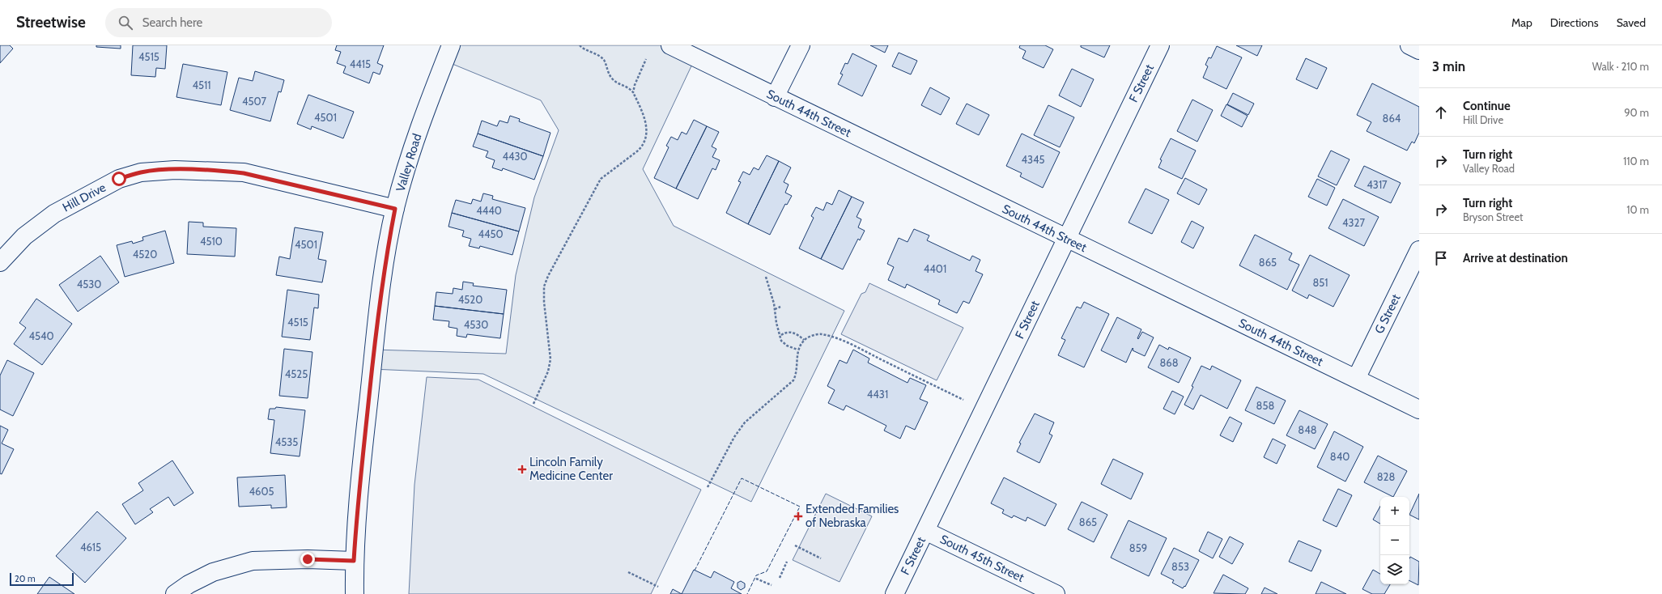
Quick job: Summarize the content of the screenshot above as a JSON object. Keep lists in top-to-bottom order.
{
  "streets": {
    "street": [
      "F Street",
      "South 44th Street",
      "Valley Road",
      "Hill Drive",
      "G Street",
      "South 45th Street"
    ]
  },
  "crossings": [
    ["F Street", "South 44th Street"],
    ["F Street", "South 45th Street"],
    ["South 44th Street", "G Street"],
    ["Valley Road", "Hill Drive"]
  ],
  "places": {
    "health": ["Lincoln Family Medicine Center", "Extended Families of Nebraska"]
  },
  "house_numbers": [
    "4515",
    "4415",
    "4511",
    "4507",
    "4501",
    "864",
    "4430",
    "4345",
    "4317",
    "4440",
    "4327",
    "4450",
    "4510",
    "4501",
    "4520",
    "865",
    "4401",
    "851",
    "4530",
    "4520",
    "4515",
    "4530",
    "4540",
    "868",
    "4525",
    "4431",
    "858",
    "848",
    "4535",
    "840",
    "828",
    "4605",
    "865",
    "4615",
    "859",
    "853"
  ],
  "scale_bar": "20 m",
  "page": {
    "header": "Streetwise",
    "search": "Search here",
    "nav": ["Map", "Directions", "Saved"],
    "heading": ["3 min", "Walk · 210 m"],
    "list": [
      ["Continue", "Hill Drive", "90 m"],
      ["Turn right", "Valley Road", "110 m"],
      ["Turn right", "Bryson Street", "10 m"],
      "Arrive at destination"
    ],
    "map_buttons": ["+", "−"],
    "scale": "20 m"
  }
}
